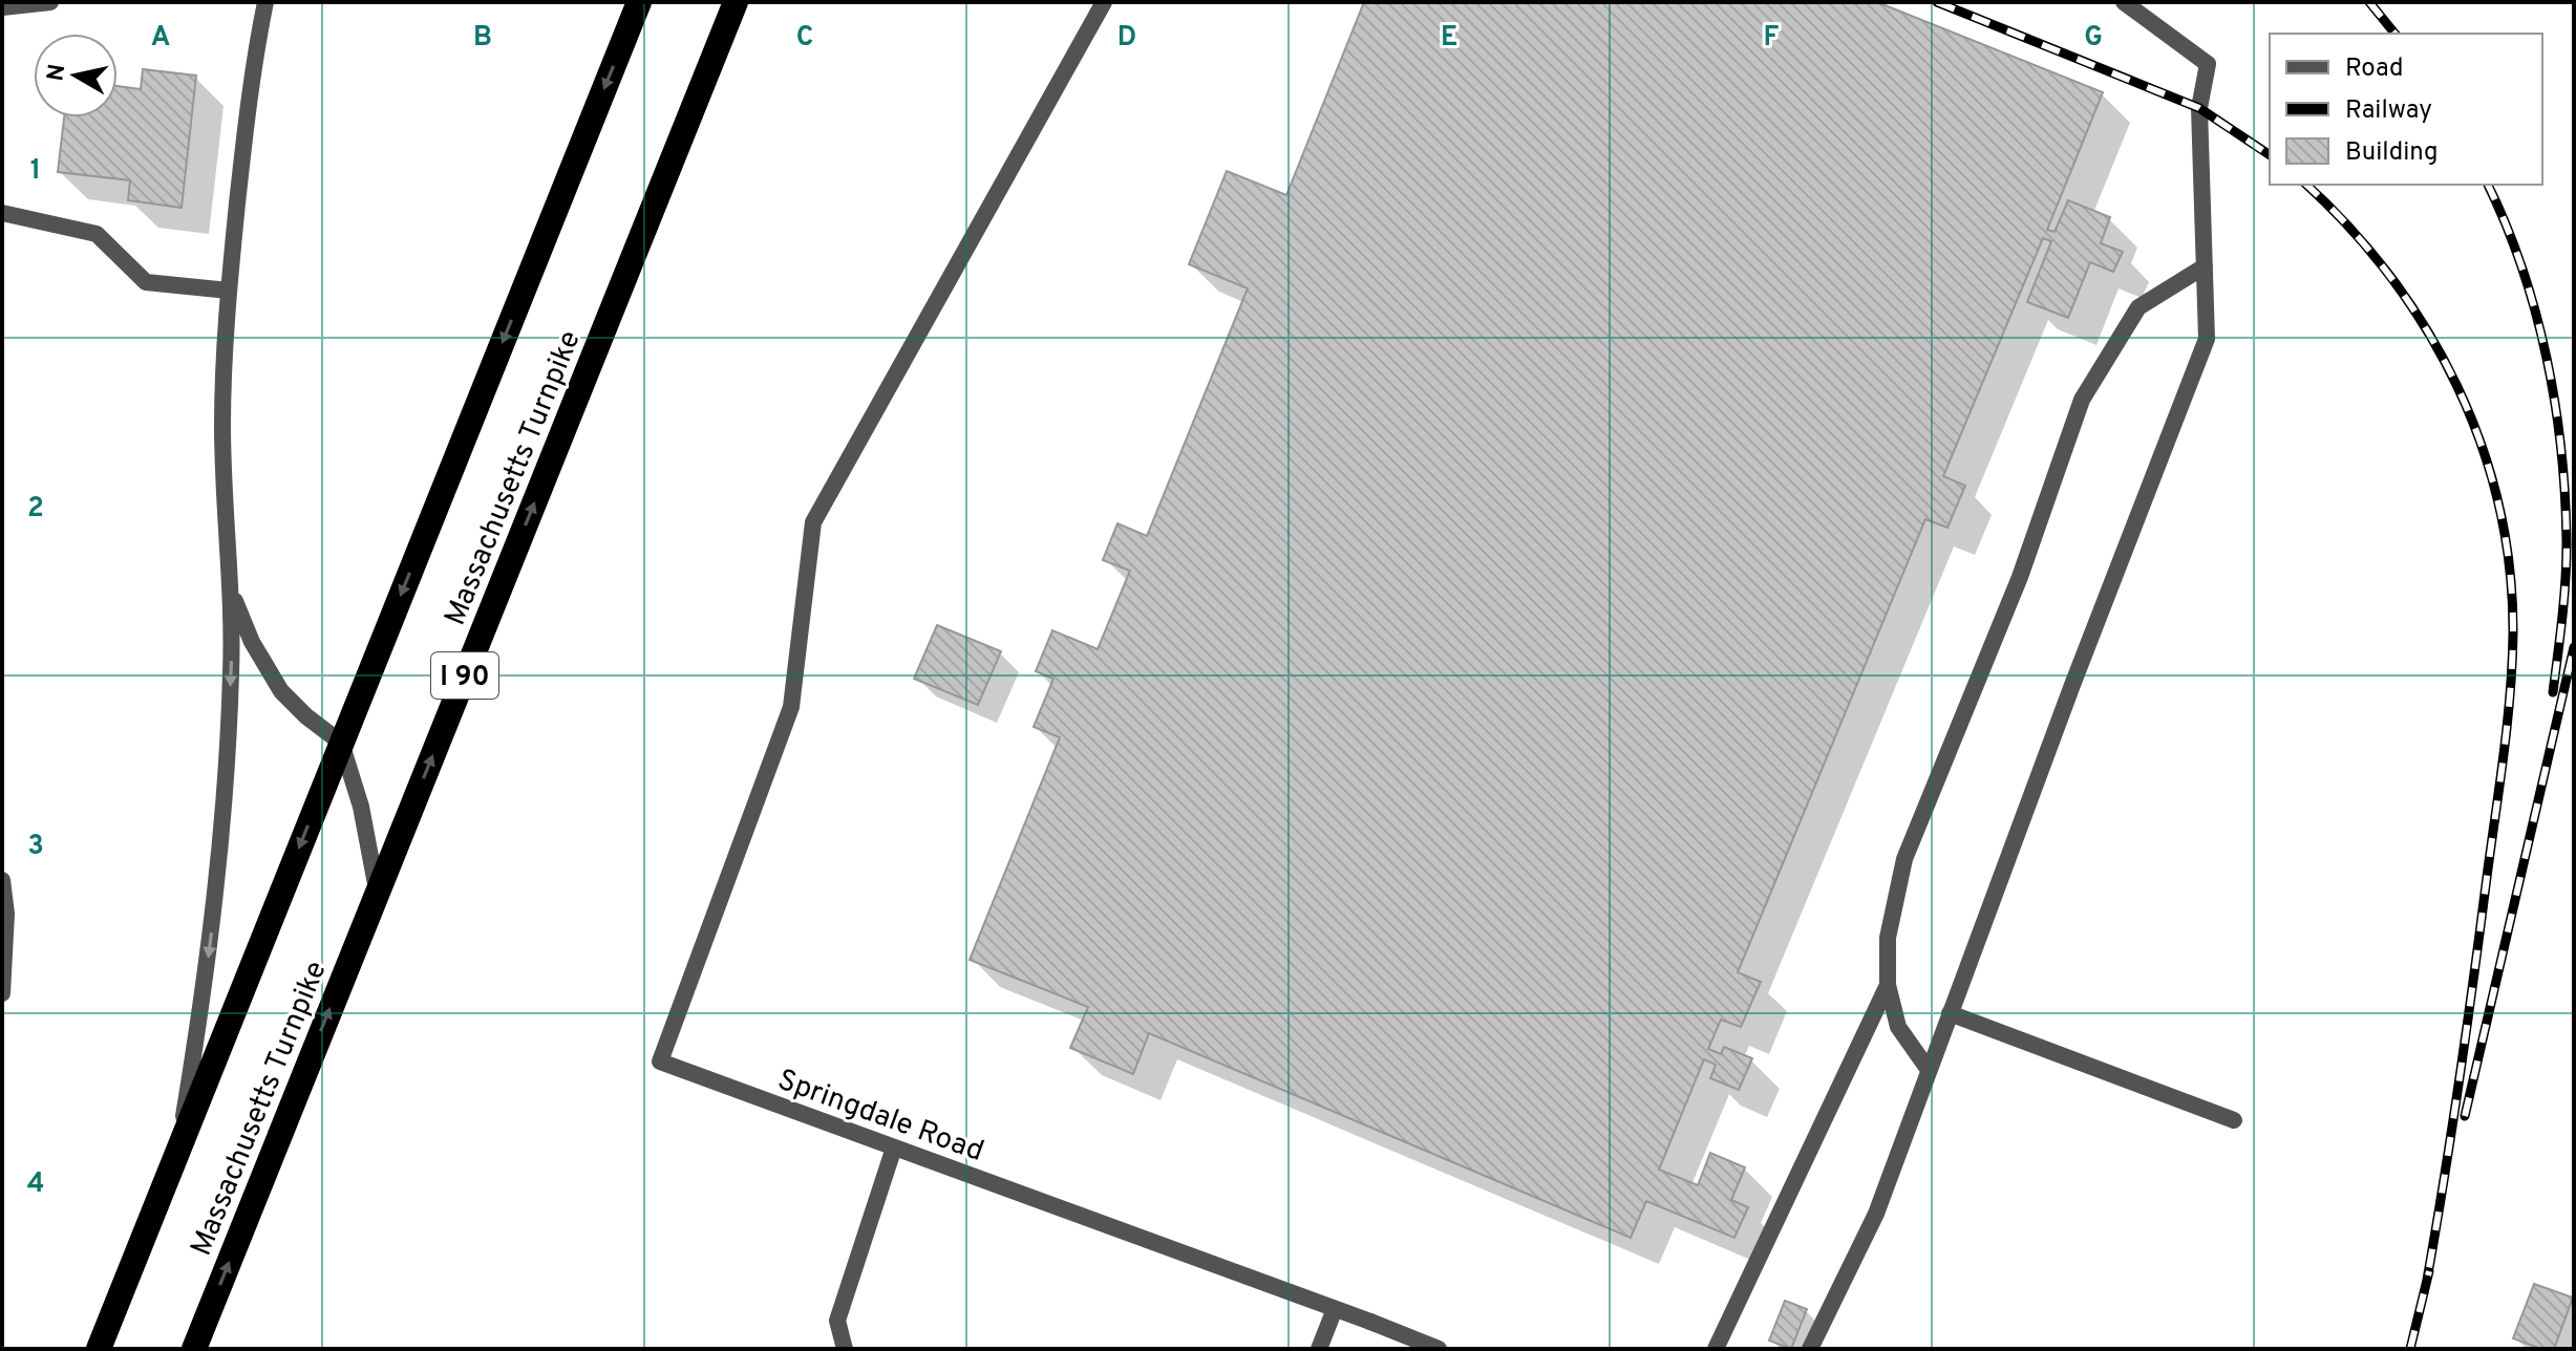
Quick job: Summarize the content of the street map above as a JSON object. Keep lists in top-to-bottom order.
{
  "streets": {
    "highway": ["Massachusetts Turnpike", "I 90"],
    "street": ["Springdale Road"]
  },
  "legend": ["Road", "Railway", "Building"],
  "north": "left",
  "grid": {
    "columns": [
      "A",
      "B",
      "C",
      "D",
      "E",
      "F",
      "G"
    ],
    "rows": [
      "1",
      "2",
      "3",
      "4"
    ]
  }
}
